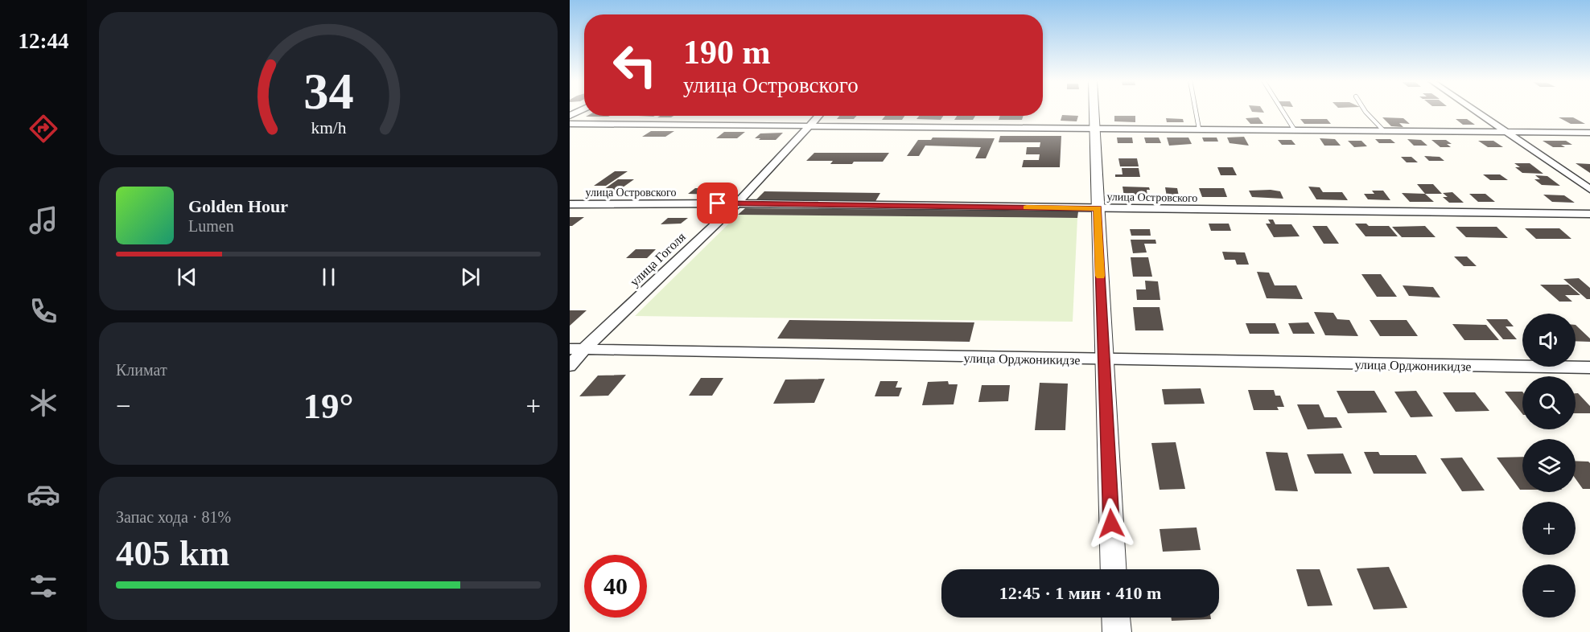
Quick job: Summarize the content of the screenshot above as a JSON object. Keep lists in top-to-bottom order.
{
  "streets": {
    "street": ["улица Островского", "улица Гоголя", "улица Орджоникидзе"]
  },
  "crossings": [
    ["улица Островского", "улица Гоголя"],
    ["улица Гоголя", "улица Орджоникидзе"]
  ],
  "page": {
    "tabs": "12:44",
    "turn": ["190 m", "улица Островского"],
    "song": ["Golden Hour", "Lumen"],
    "map_buttons": ["+", "−"],
    "tile": [
      "Климат",
      ["Запас хода · 81%", "405 km"]
    ],
    "heat": ["−", "19°", "+"],
    "limit": "40",
    "trip": "12:45 · 1 мин · 410 m",
    "gauge": ["34", "km/h"]
  }
}
